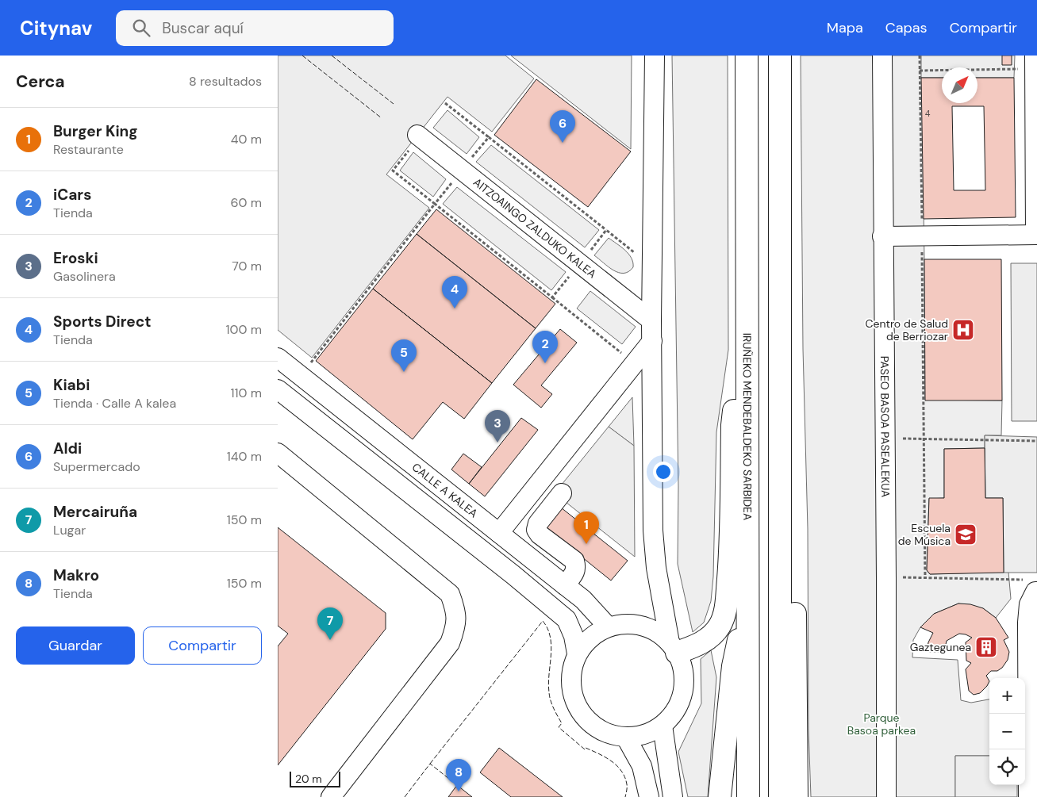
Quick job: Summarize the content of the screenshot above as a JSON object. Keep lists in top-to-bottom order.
{
  "streets": {
    "highway": ["IRUÑEKO MENDEBALDEKO SARBIDEA"],
    "street": ["AITZOAINGO ZALDUKO KALEA", "PASEO BASOA PASEALEKUA", "CALLE A KALEA"]
  },
  "parks": ["Parque Basoa parkea"],
  "places": {
    "hospital": ["Centro de Salud de Berriozar"],
    "school or university": ["Escuela de Música"],
    "building": ["Gaztegunea"]
  },
  "house_numbers": ["4"],
  "scale_bar": "20 m",
  "north": "top right",
  "page": {
    "header": "Citynav",
    "search": "Buscar aquí",
    "nav": ["Mapa", "Capas", "Compartir"],
    "heading": ["Cerca", "8 resultados"],
    "list": [
      {
        "mark": "1",
        "name": "Burger King",
        "note": "Restaurante",
        "value": "40 m"
      },
      {
        "mark": "2",
        "name": "iCars",
        "note": "Tienda",
        "value": "60 m"
      },
      {
        "mark": "3",
        "name": "Eroski",
        "note": "Gasolinera",
        "value": "70 m"
      },
      {
        "mark": "4",
        "name": "Sports Direct",
        "note": "Tienda",
        "value": "100 m"
      },
      {
        "mark": "5",
        "name": "Kiabi",
        "note": "Tienda · Calle A kalea",
        "value": "110 m"
      },
      {
        "mark": "6",
        "name": "Aldi",
        "note": "Supermercado",
        "value": "140 m"
      },
      {
        "mark": "7",
        "name": "Mercairuña",
        "note": "Lugar",
        "value": "150 m"
      },
      {
        "mark": "8",
        "name": "Makro",
        "note": "Tienda",
        "value": "150 m"
      }
    ],
    "pins": [
      "6",
      "4",
      "2",
      "5",
      "3",
      "1",
      "7",
      "8"
    ],
    "buttons": ["Guardar", "Compartir"],
    "map_buttons": ["+", "−"],
    "scale": "20 m"
  }
}
